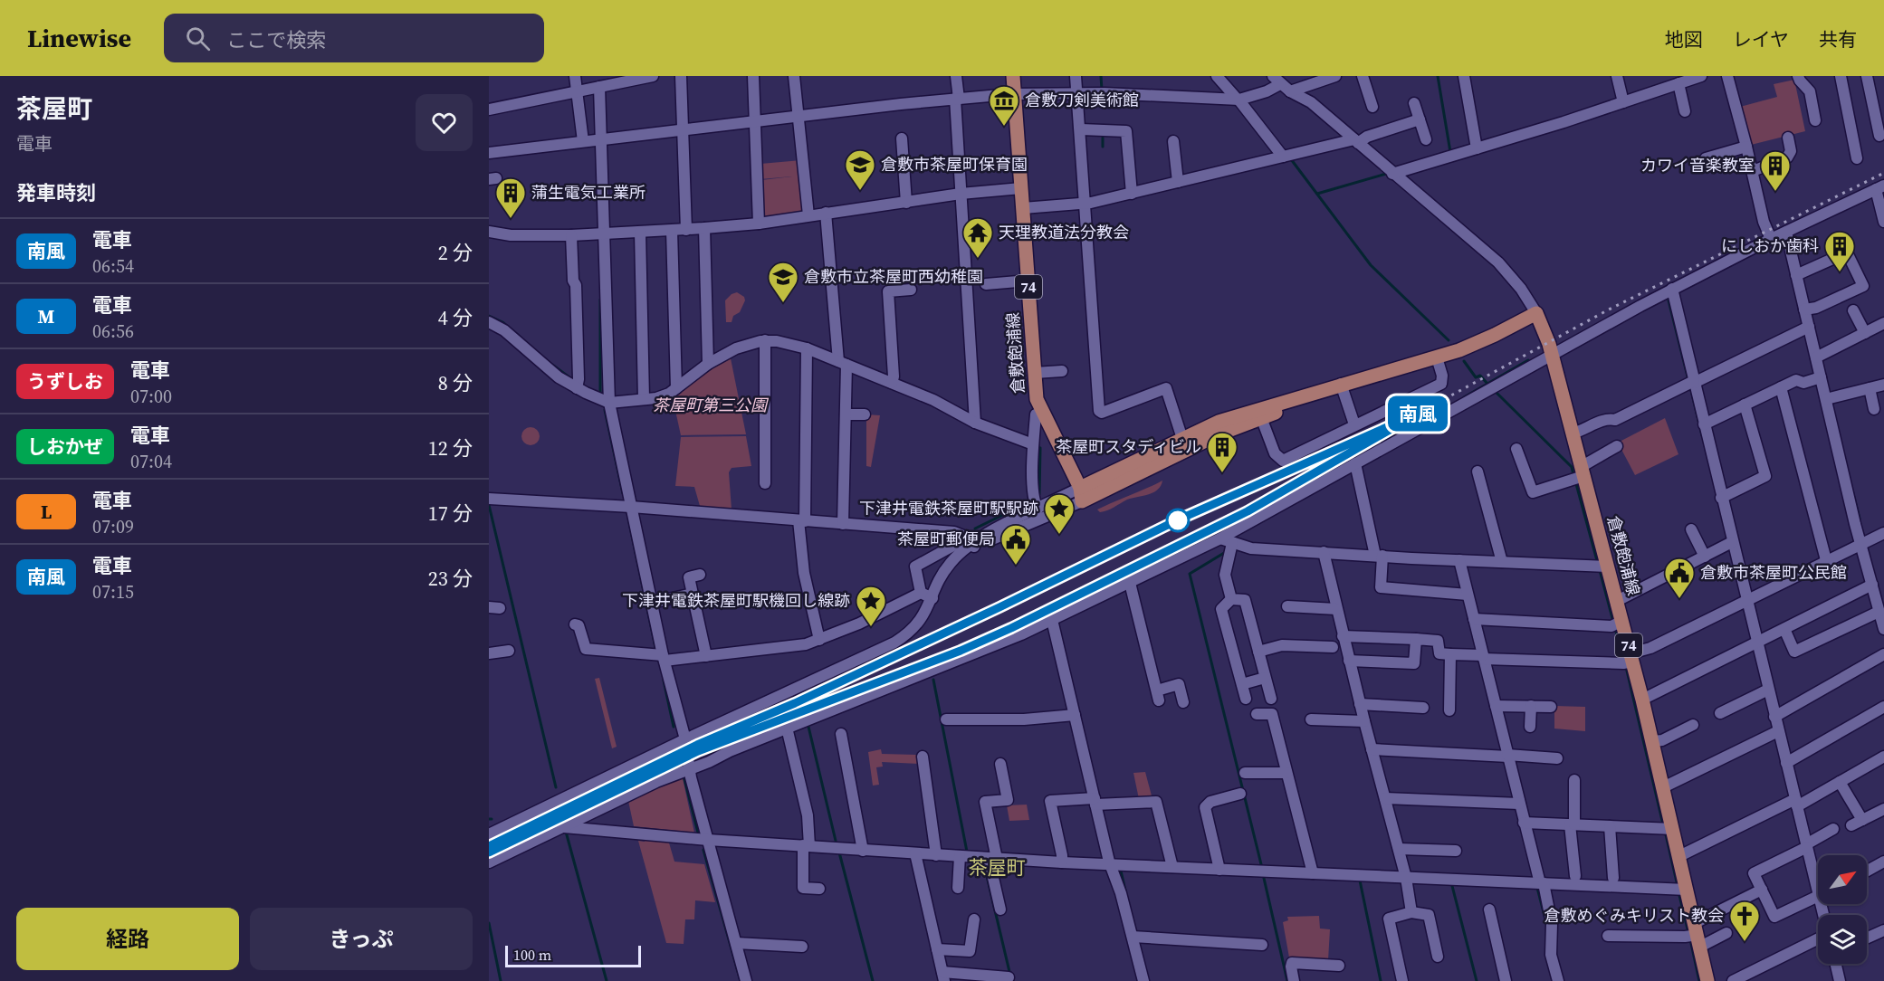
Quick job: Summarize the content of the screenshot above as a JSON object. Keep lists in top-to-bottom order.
{
  "streets": {
    "main road": ["74", "倉敷飽浦線"]
  },
  "districts": ["茶屋町"],
  "parks": ["茶屋町第三公園"],
  "places": {
    "museum": ["倉敷刀剣美術館"],
    "school or university": ["倉敷市茶屋町保育園", "倉敷市立茶屋町西幼稚園"],
    "building": [
      "カワイ音楽教室",
      "蒲生電気工業所",
      "にしおか歯科",
      "茶屋町スタディビル"
    ],
    "temple": ["天理教道法分教会"],
    "place": ["下津井電鉄茶屋町駅駅跡", "下津井電鉄茶屋町駅機回し線跡"],
    "public building": ["茶屋町郵便局", "倉敷市茶屋町公民館"],
    "church": ["倉敷めぐみキリスト教会"]
  },
  "scale_bar": "100 m",
  "north": "top right",
  "page": {
    "header": "Linewise",
    "search": "ここで検索",
    "nav": ["地図", "レイヤ", "共有"],
    "heading": [
      ["茶屋町", "電車"],
      "発車時刻"
    ],
    "on_map": "南風",
    "list": [
      {
        "mark": "南風",
        "name": "電車",
        "note": "06:54",
        "value": "2 分"
      },
      {
        "mark": "M",
        "name": "電車",
        "note": "06:56",
        "value": "4 分"
      },
      {
        "mark": "うずしお",
        "name": "電車",
        "note": "07:00",
        "value": "8 分"
      },
      {
        "mark": "しおかぜ",
        "name": "電車",
        "note": "07:04",
        "value": "12 分"
      },
      {
        "mark": "L",
        "name": "電車",
        "note": "07:09",
        "value": "17 分"
      },
      {
        "mark": "南風",
        "name": "電車",
        "note": "07:15",
        "value": "23 分"
      }
    ],
    "buttons": ["経路", "きっぷ"],
    "scale": "100 m"
  }
}
